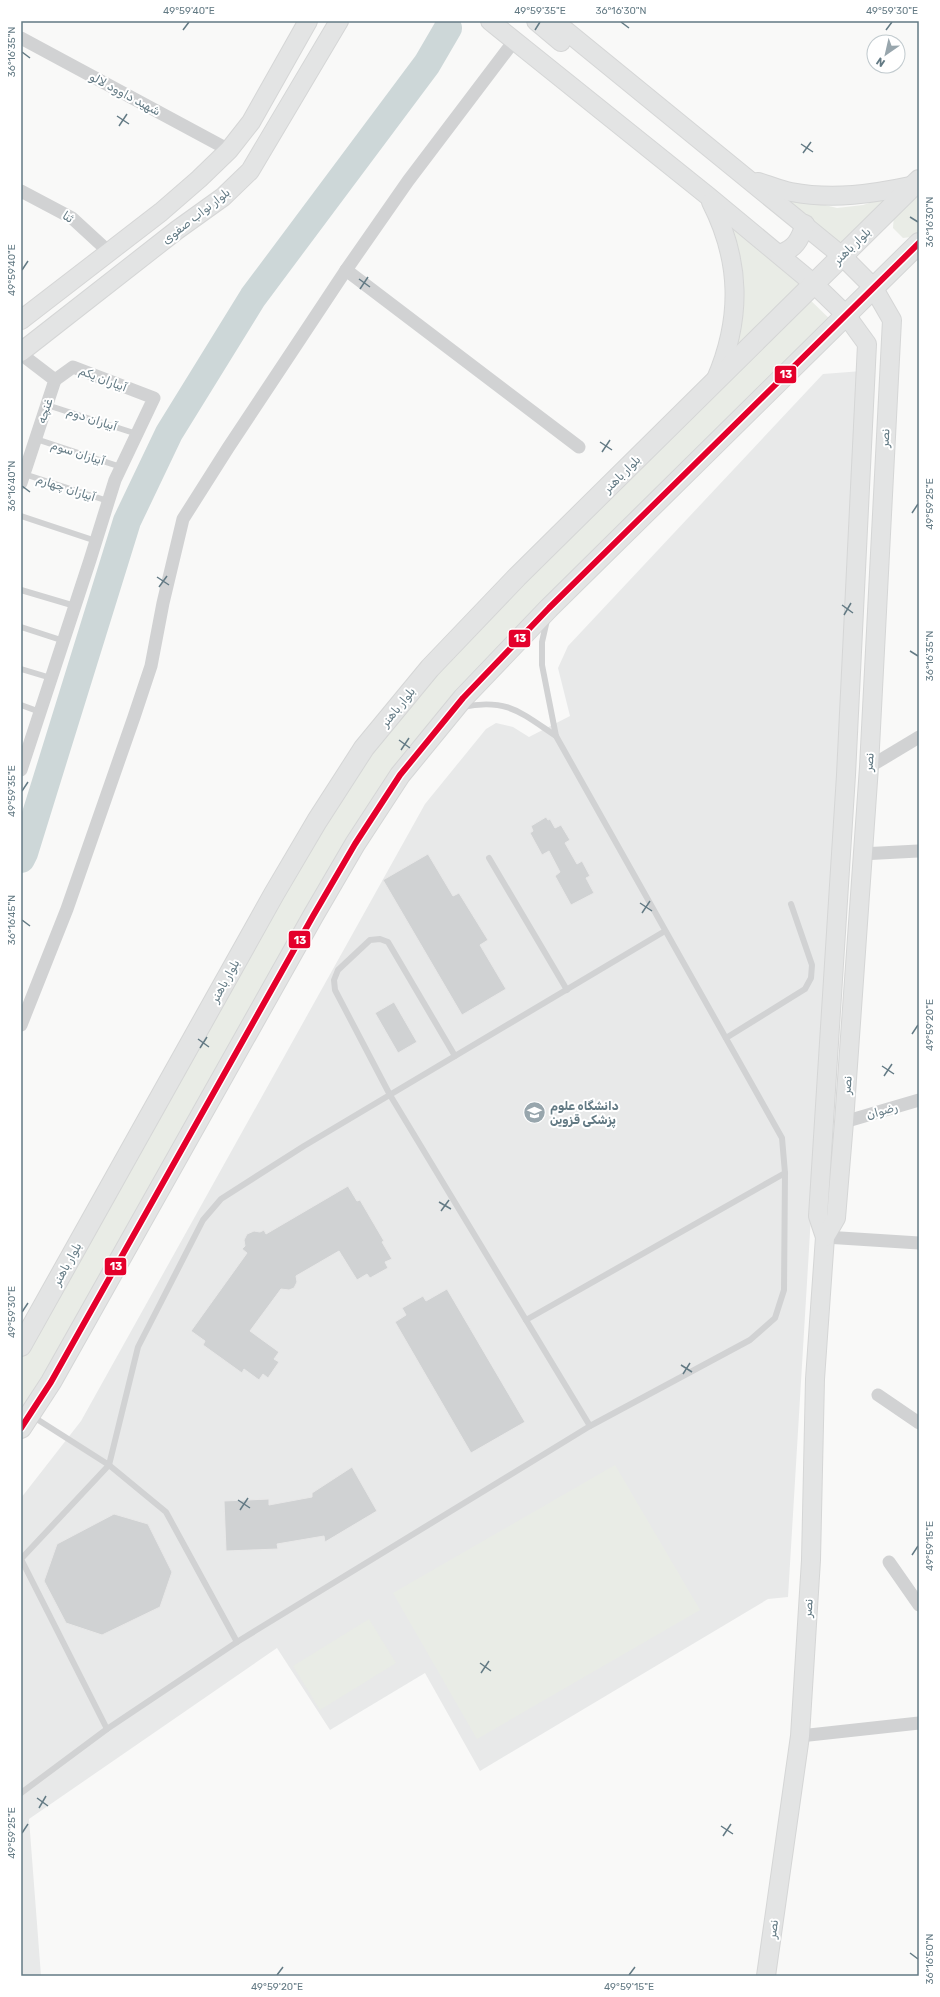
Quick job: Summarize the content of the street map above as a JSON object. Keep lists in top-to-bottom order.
{
  "streets": {
    "main road": ["بلوار باهنر"],
    "street": [
      "شهید داوود لالو",
      "بلوار نواب صفوی",
      "ثنا",
      "آبیاران یکم",
      "غنچه",
      "نصر",
      "رضوان"
    ],
    "lane": ["آبیاران دوم", "آبیاران سوم", "آبیاران چهارم"]
  },
  "crossings": [
    ["شهید داوود لالو", "بلوار نواب صفوی"],
    ["بلوار نواب صفوی", "ثنا"],
    ["بلوار باهنر", "نصر"],
    ["آبیاران یکم", "غنچه"],
    ["آبیاران یکم", "آبیاران دوم"],
    ["غنچه", "آبیاران دوم"],
    ["غنچه", "آبیاران سوم"],
    ["غنچه", "آبیاران چهارم"],
    ["نصر", "رضوان"]
  ],
  "places": {
    "school or university": ["دانشگاه علوم پزشکی قزوین"]
  },
  "lines": ["transit line 13"],
  "north": "bottom left",
  "coordinates": [
    "49°59'40\"E",
    "49°59'35\"E",
    "36°16'30\"N",
    "49°59'30\"E",
    "36°16'35\"N",
    "36°16'40\"N",
    "49°59'25\"E",
    "36°16'45\"N",
    "49°59'20\"E",
    "49°59'15\"E",
    "36°16'50\"N"
  ]
}
